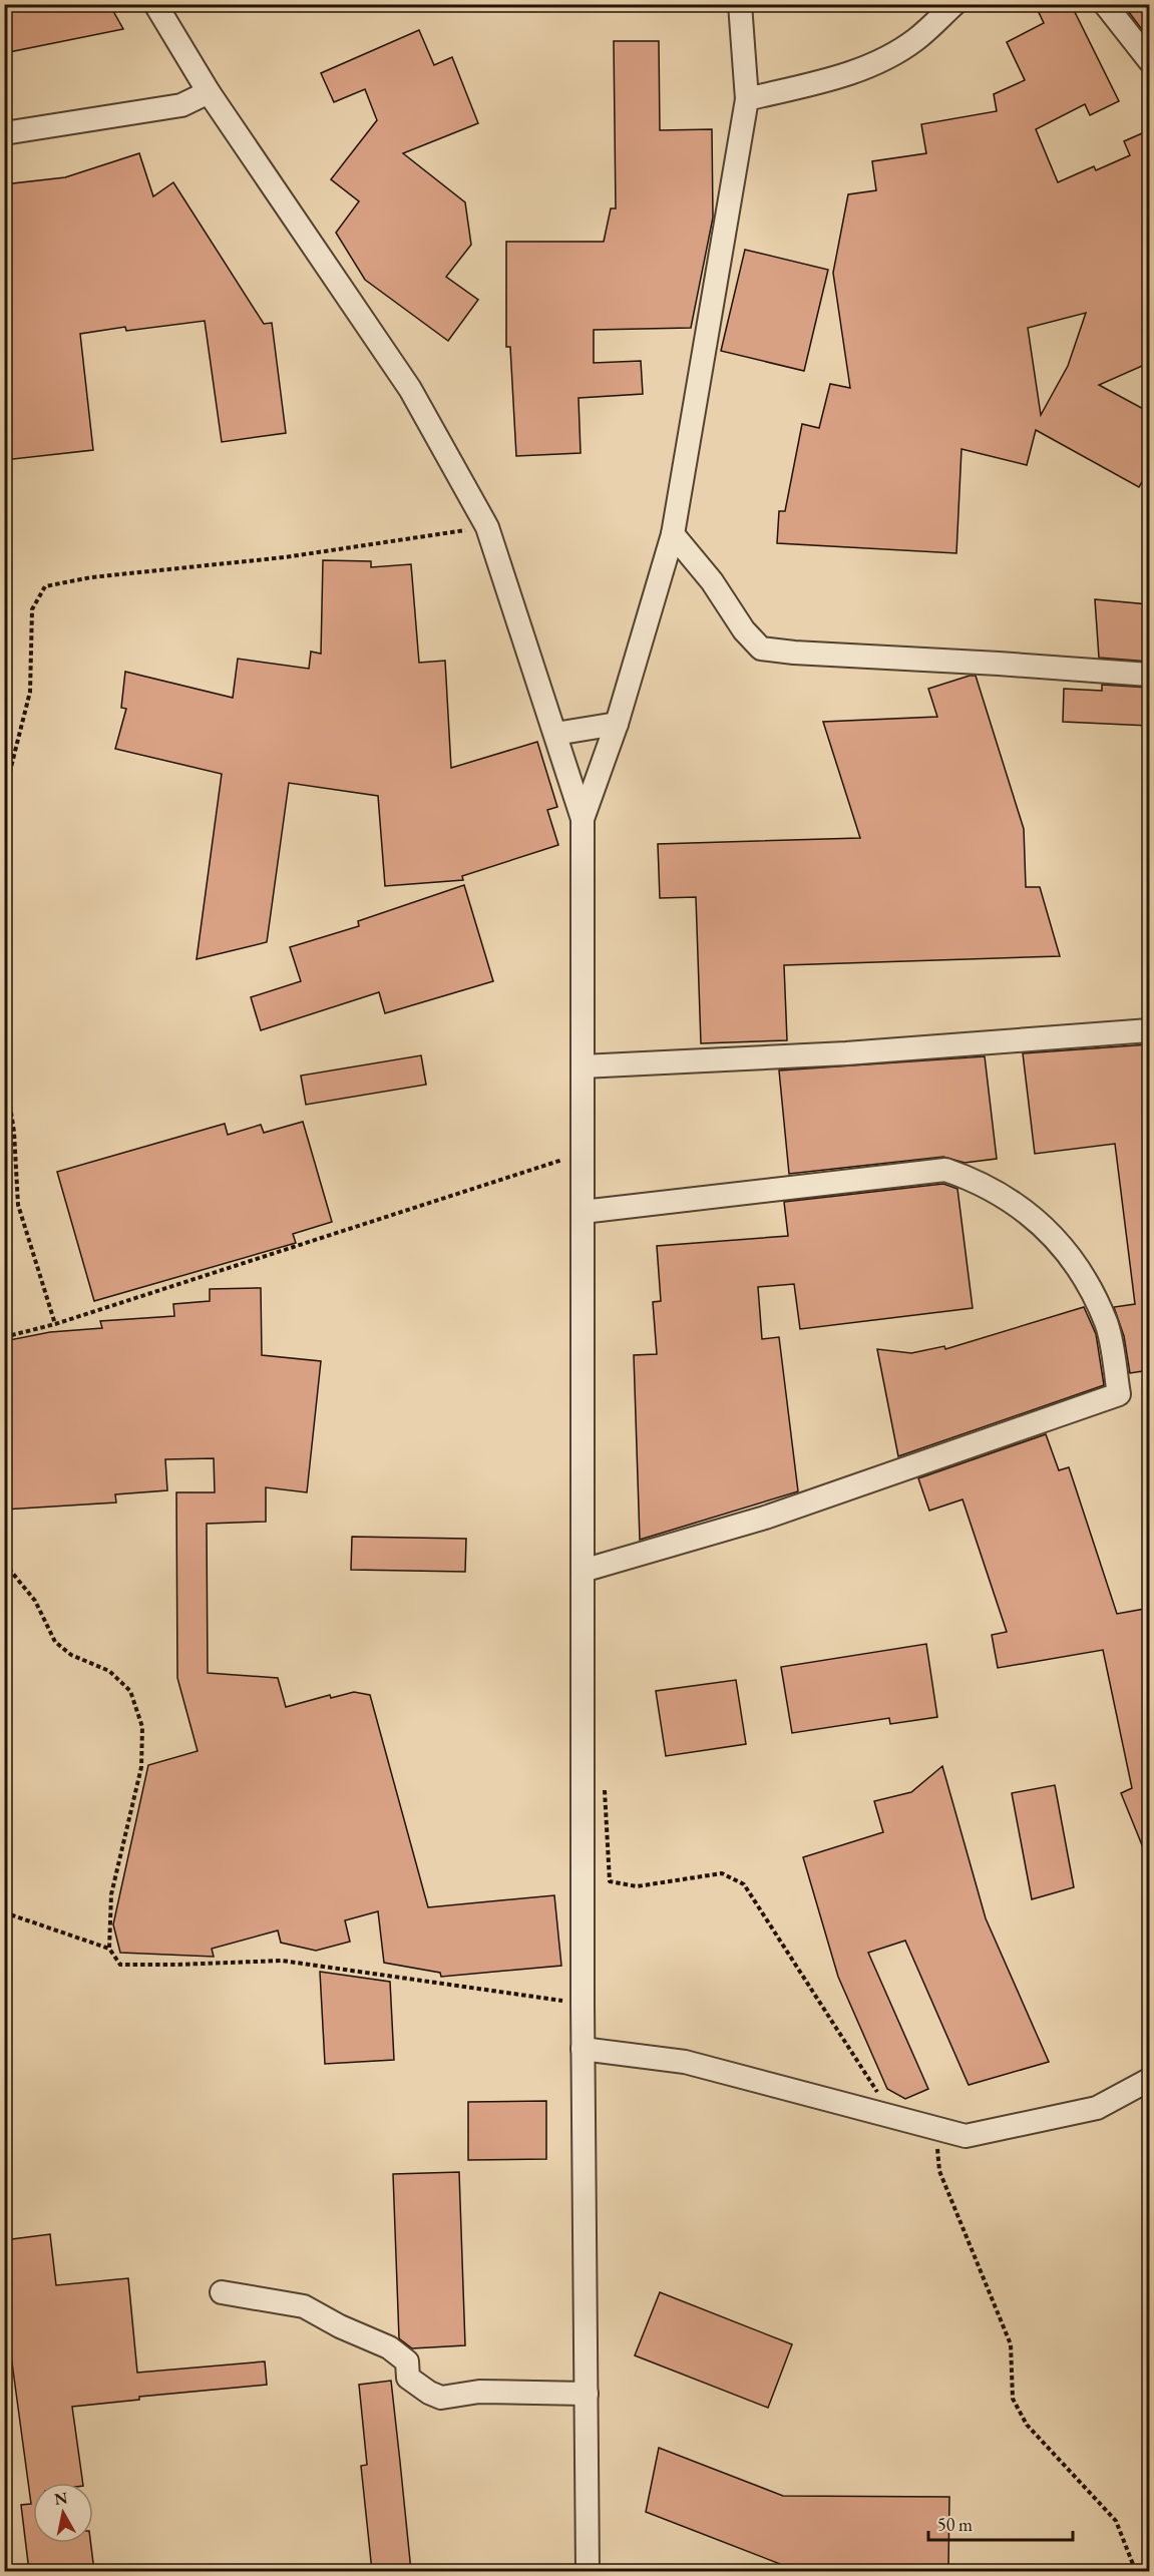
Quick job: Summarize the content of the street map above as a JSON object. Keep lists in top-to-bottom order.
{
  "scale_bar": "50 m",
  "north": "top"
}
